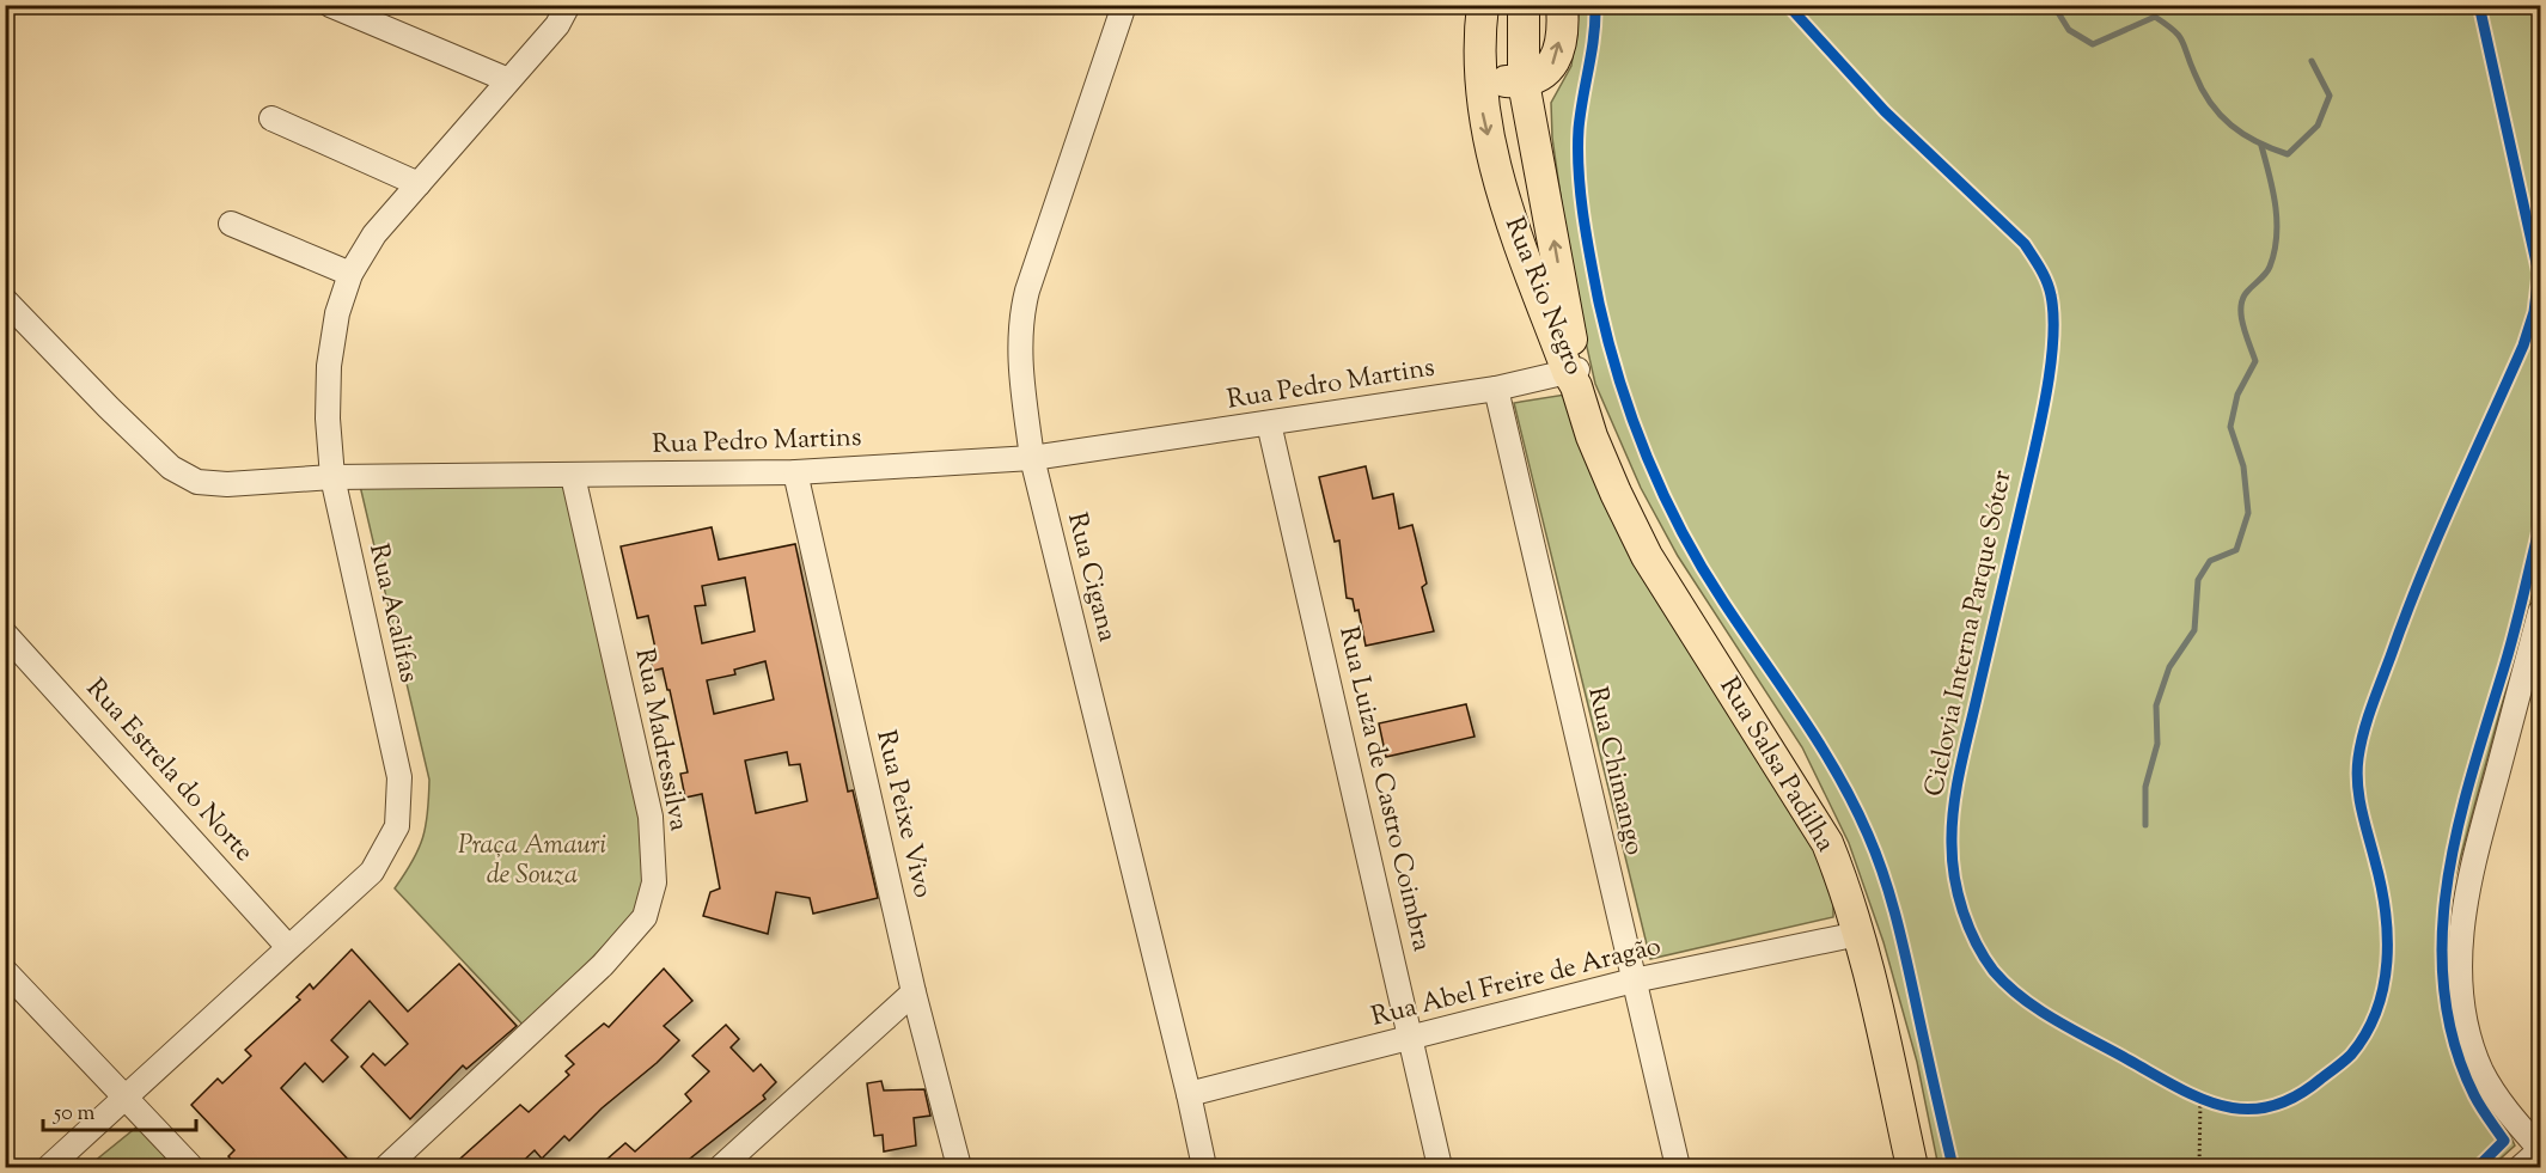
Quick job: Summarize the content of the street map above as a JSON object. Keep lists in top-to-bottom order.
{
  "streets": {
    "main road": ["Rua Rio Negro", "Rua Salsa Padilha"],
    "street": [
      "Rua Pedro Martins",
      "Rua Cigana",
      "Rua Acalifas",
      "Rua Madressilva",
      "Rua Estrela do Norte",
      "Rua Chimango",
      "Rua Luiza de Castro Coimbra",
      "Rua Peixe Vivo",
      "Rua Abel Freire de Aragão"
    ],
    "cycle path": ["Ciclovia Interna Parque Sóter"]
  },
  "crossings": [
    ["Rua Rio Negro", "Rua Pedro Martins"],
    ["Rua Rio Negro", "Rua Salsa Padilha"],
    ["Rua Pedro Martins", "Rua Cigana"],
    ["Rua Pedro Martins", "Rua Acalifas"],
    ["Rua Pedro Martins", "Rua Madressilva"],
    ["Rua Pedro Martins", "Rua Salsa Padilha"],
    ["Rua Pedro Martins", "Rua Chimango"],
    ["Rua Pedro Martins", "Rua Luiza de Castro Coimbra"],
    ["Rua Pedro Martins", "Rua Peixe Vivo"],
    ["Rua Cigana", "Rua Abel Freire de Aragão"],
    ["Rua Acalifas", "Rua Estrela do Norte"],
    ["Rua Salsa Padilha", "Rua Abel Freire de Aragão"],
    ["Rua Chimango", "Rua Abel Freire de Aragão"],
    ["Rua Luiza de Castro Coimbra", "Rua Abel Freire de Aragão"]
  ],
  "parks": ["Praça Amauri de Souza"],
  "scale_bar": "50 m"
}
